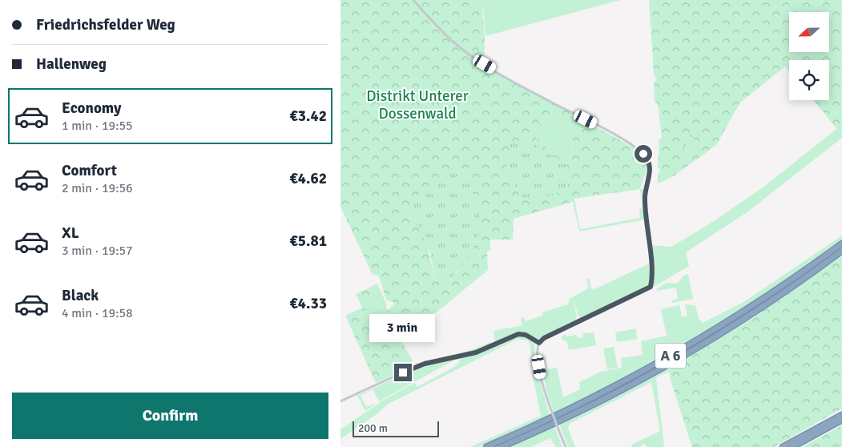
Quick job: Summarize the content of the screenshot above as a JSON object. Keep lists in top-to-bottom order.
{
  "streets": {
    "highway": ["A 6"]
  },
  "parks": ["Distrikt Unterer Dossenwald"],
  "scale_bar": "200 m",
  "north": "left",
  "page": {
    "banner": ["Friedrichsfelder Weg", "Hallenweg"],
    "list": [
      {
        "name": "Economy",
        "note": "1 min · 19:55",
        "value": "€3.42"
      },
      {
        "name": "Comfort",
        "note": "2 min · 19:56",
        "value": "€4.62"
      },
      {
        "name": "XL",
        "note": "3 min · 19:57",
        "value": "€5.81"
      },
      {
        "name": "Black",
        "note": "4 min · 19:58",
        "value": "€4.33"
      }
    ],
    "bubble": "3 min",
    "buttons": "Confirm",
    "scale": "200 m"
  }
}
